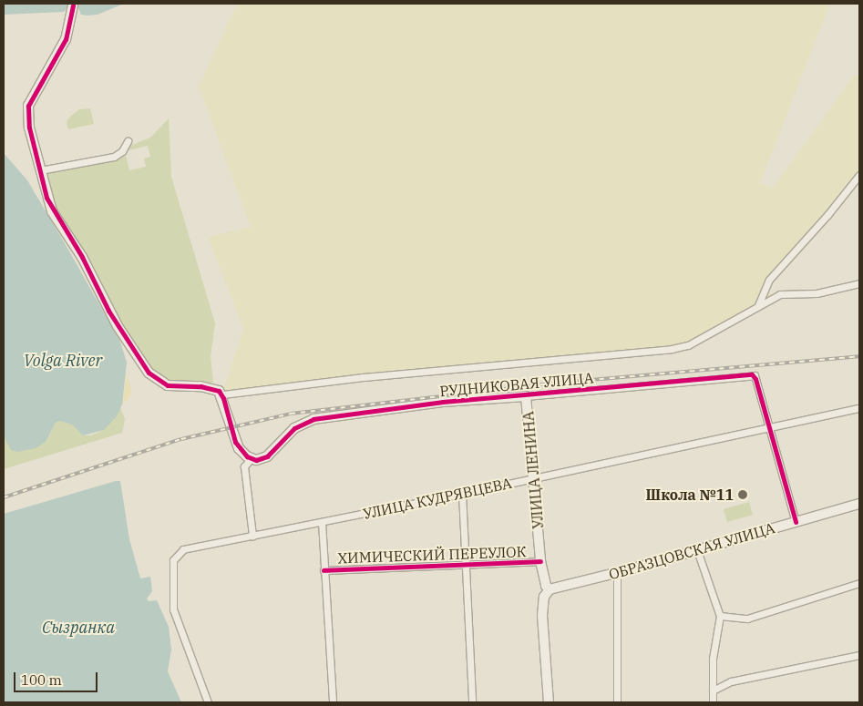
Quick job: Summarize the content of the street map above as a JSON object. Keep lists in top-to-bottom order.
{
  "streets": {
    "street": [
      "РУДНИКОВАЯ УЛИЦА",
      "УЛИЦА ЛЕНИНА",
      "УЛИЦА КУДРЯВЦЕВА",
      "ОБРАЗЦОВСКАЯ УЛИЦА",
      "ХИМИЧЕСКИЙ ПЕРЕУЛОК"
    ]
  },
  "crossings": [
    ["РУДНИКОВАЯ УЛИЦА", "УЛИЦА ЛЕНИНА"],
    ["РУДНИКОВАЯ УЛИЦА", "УЛИЦА КУДРЯВЦЕВА"],
    ["УЛИЦА ЛЕНИНА", "УЛИЦА КУДРЯВЦЕВА"],
    ["УЛИЦА ЛЕНИНА", "ОБРАЗЦОВСКАЯ УЛИЦА"],
    ["УЛИЦА ЛЕНИНА", "ХИМИЧЕСКИЙ ПЕРЕУЛОК"]
  ],
  "water": ["Volga River", "Сызранка"],
  "places": ["Школа №11"],
  "scale_bar": "100 m"
}
